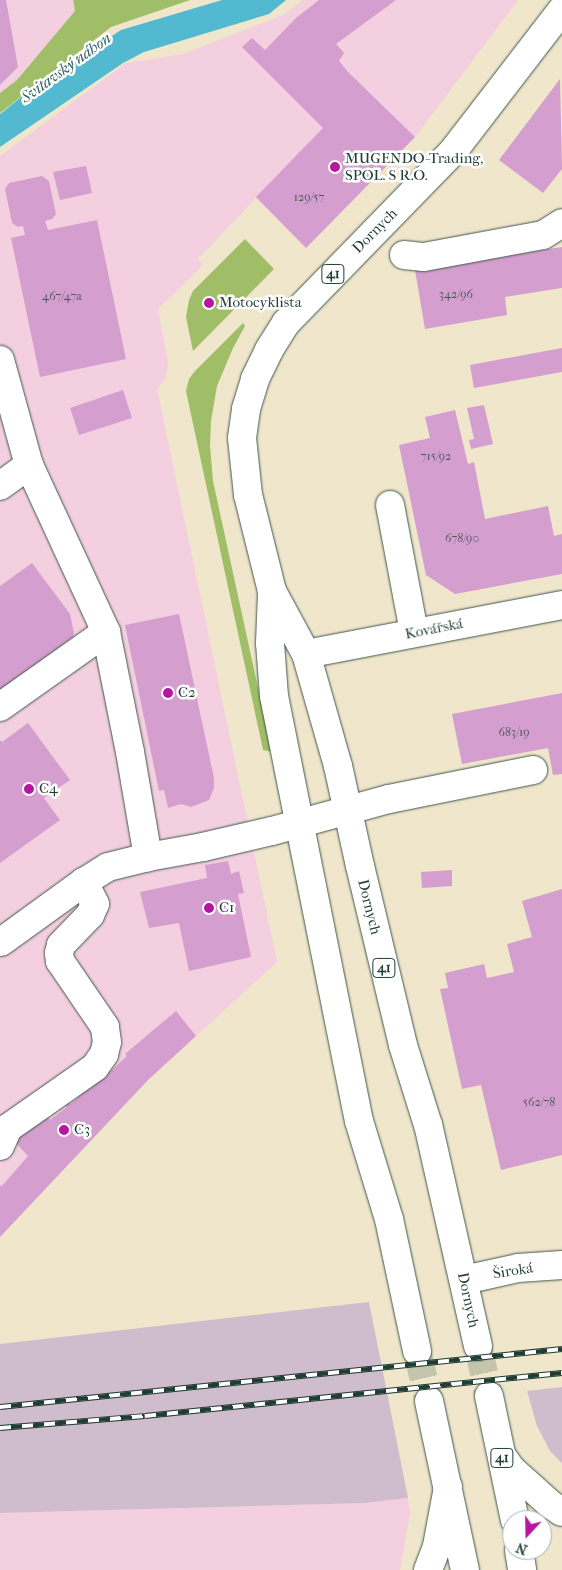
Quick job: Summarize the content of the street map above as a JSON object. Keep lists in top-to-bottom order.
{
  "streets": {
    "main road": [
      "Dornych",
      "41",
      "Kovářská",
      "Široká"
    ]
  },
  "crossings": [
    ["Dornych", "Kovářská"],
    ["Dornych", "Široká"]
  ],
  "water": ["Svitavský náhon"],
  "places": [
    "MUGENDO-Trading, SPOL. S R.O.",
    "Motocyklista",
    "C2",
    "C4",
    "C1",
    "C3"
  ],
  "house_numbers": [
    "129/57",
    "342/96",
    "467/47a",
    "715/92",
    "678/90",
    "683/19",
    "562/78"
  ],
  "north": "bottom"
}
